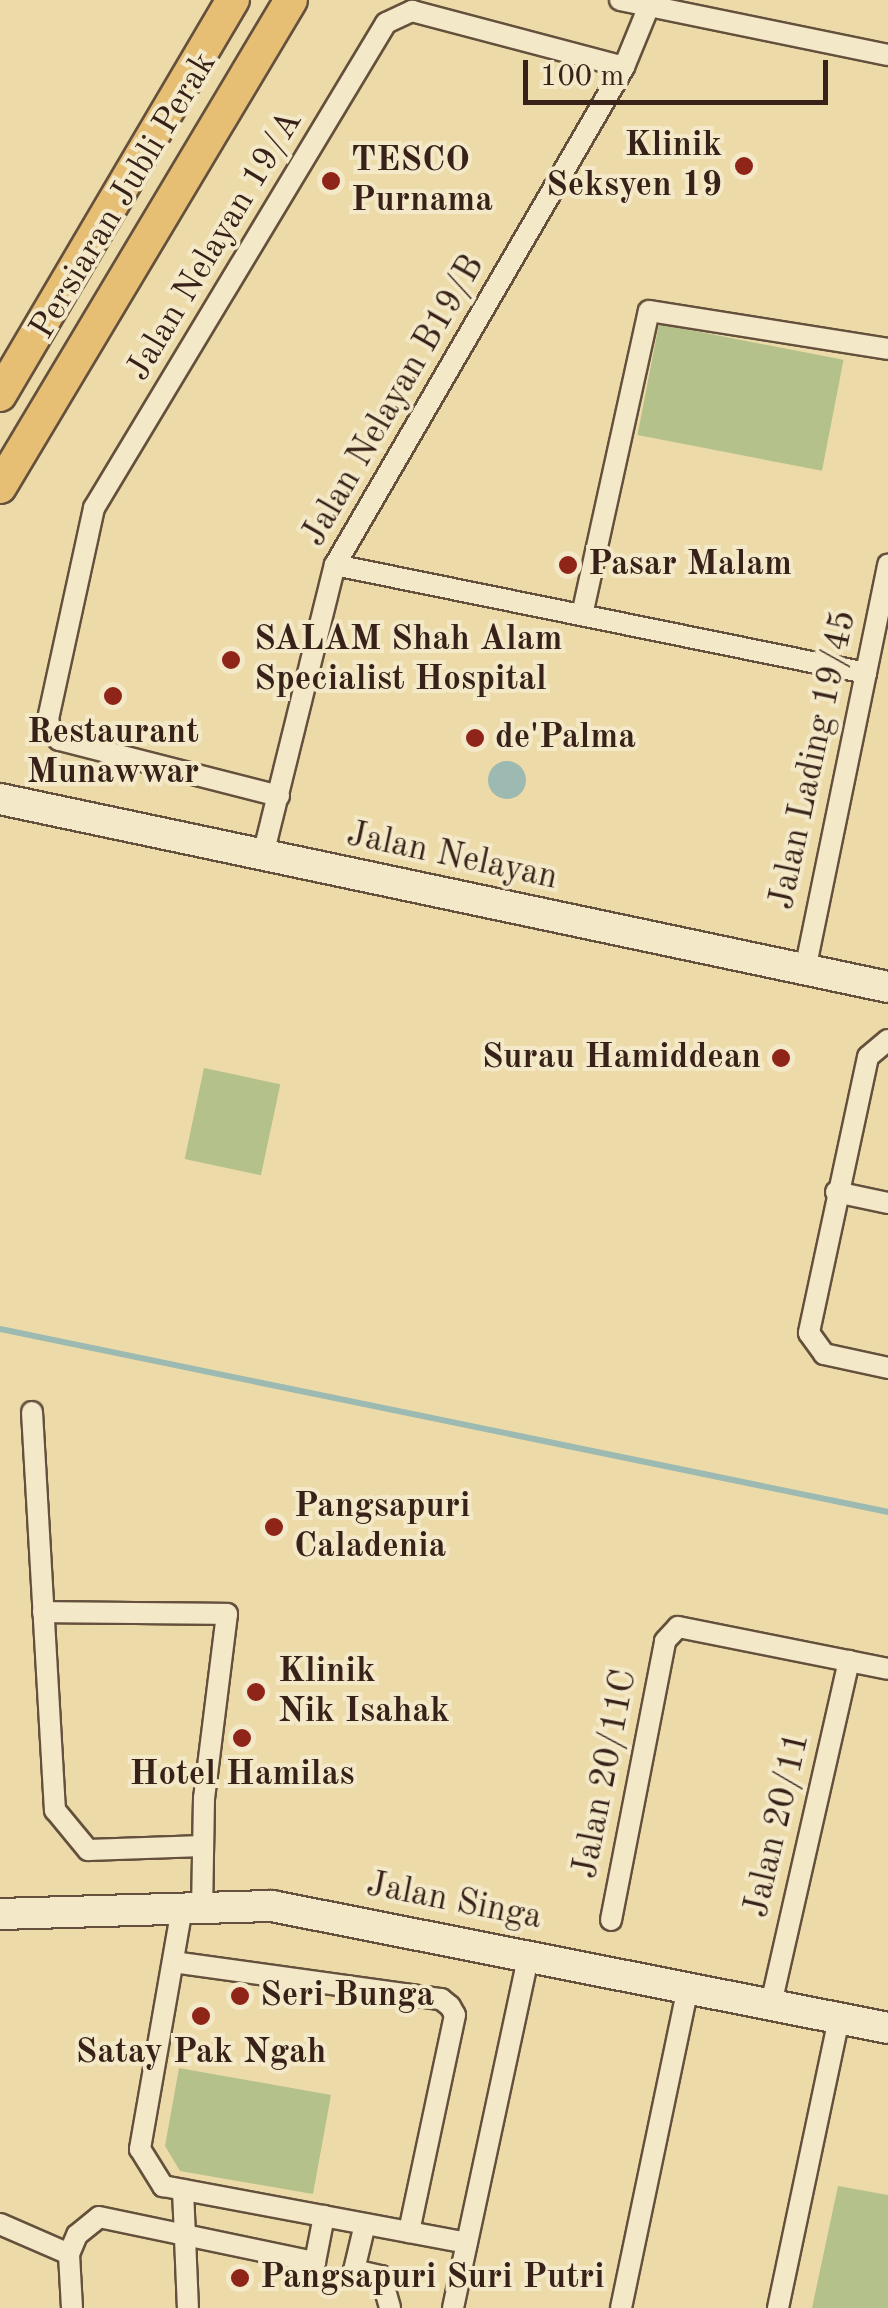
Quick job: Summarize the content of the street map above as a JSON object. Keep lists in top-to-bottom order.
{
  "streets": {
    "main road": ["Persiaran Jubli Perak"],
    "street": [
      "Jalan Nelayan 19/A",
      "Jalan Nelayan B19/B",
      "Jalan Lading 19/45",
      "Jalan Nelayan",
      "Jalan 20/11C",
      "Jalan 20/11",
      "Jalan Singa"
    ]
  },
  "crossings": [
    ["Jalan Nelayan 19/A", "Jalan Nelayan B19/B"],
    ["Jalan Nelayan B19/B", "Jalan Nelayan"],
    ["Jalan Lading 19/45", "Jalan Nelayan"],
    ["Jalan 20/11C", "Jalan 20/11"],
    ["Jalan 20/11", "Jalan Singa"]
  ],
  "places": [
    "Klinik Seksyen 19",
    "TESCO Purnama",
    "Pasar Malam",
    "SALAM Shah Alam Specialist Hospital",
    "Restaurant Munawwar",
    "de'Palma",
    "Surau Hamiddean",
    "Pangsapuri Caladenia",
    "Klinik Nik Isahak",
    "Hotel Hamilas",
    "Seri Bunga",
    "Satay Pak Ngah",
    "Pangsapuri Suri Putri"
  ],
  "scale_bar": "100 m"
}
